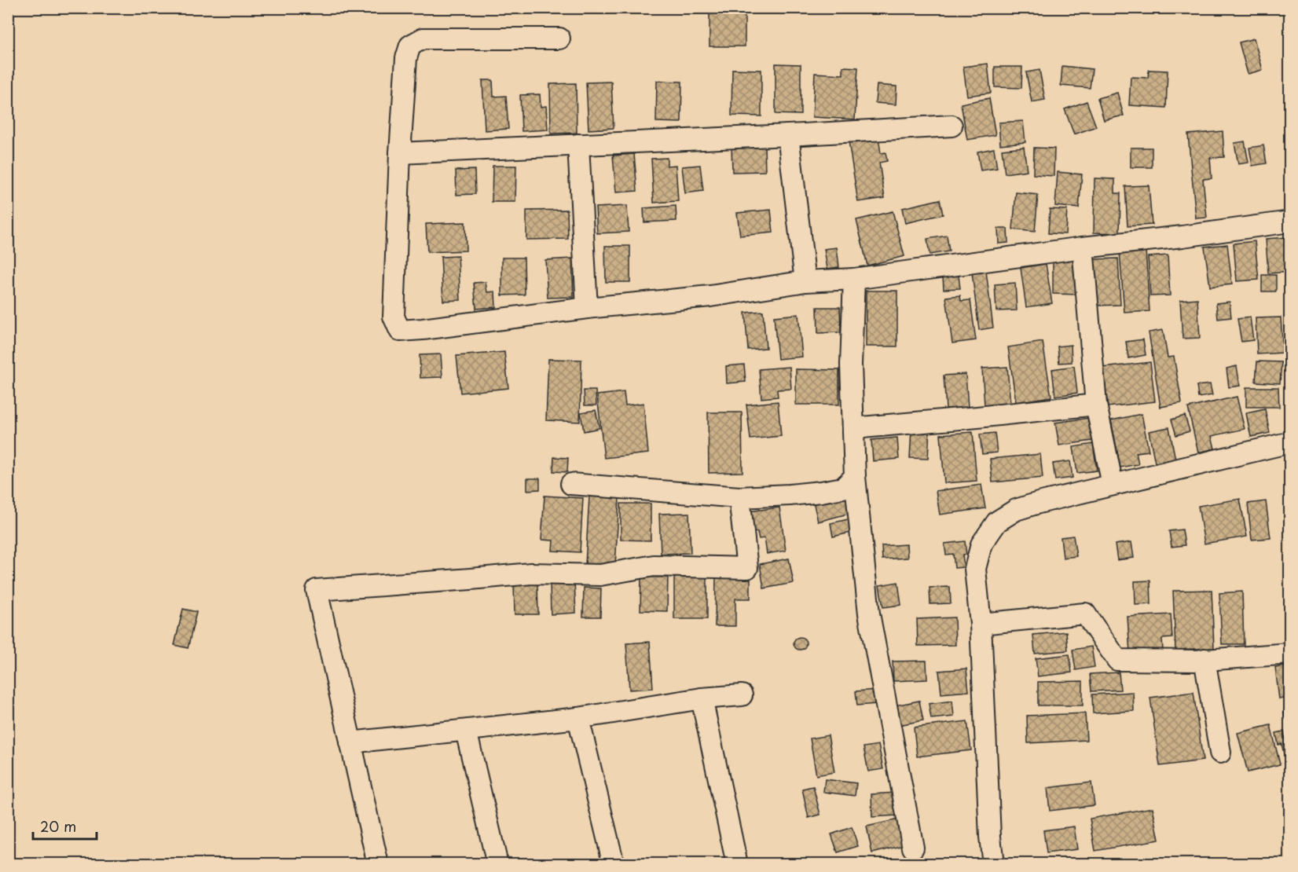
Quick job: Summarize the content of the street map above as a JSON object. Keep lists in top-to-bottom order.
{
  "scale_bar": "20 m"
}
